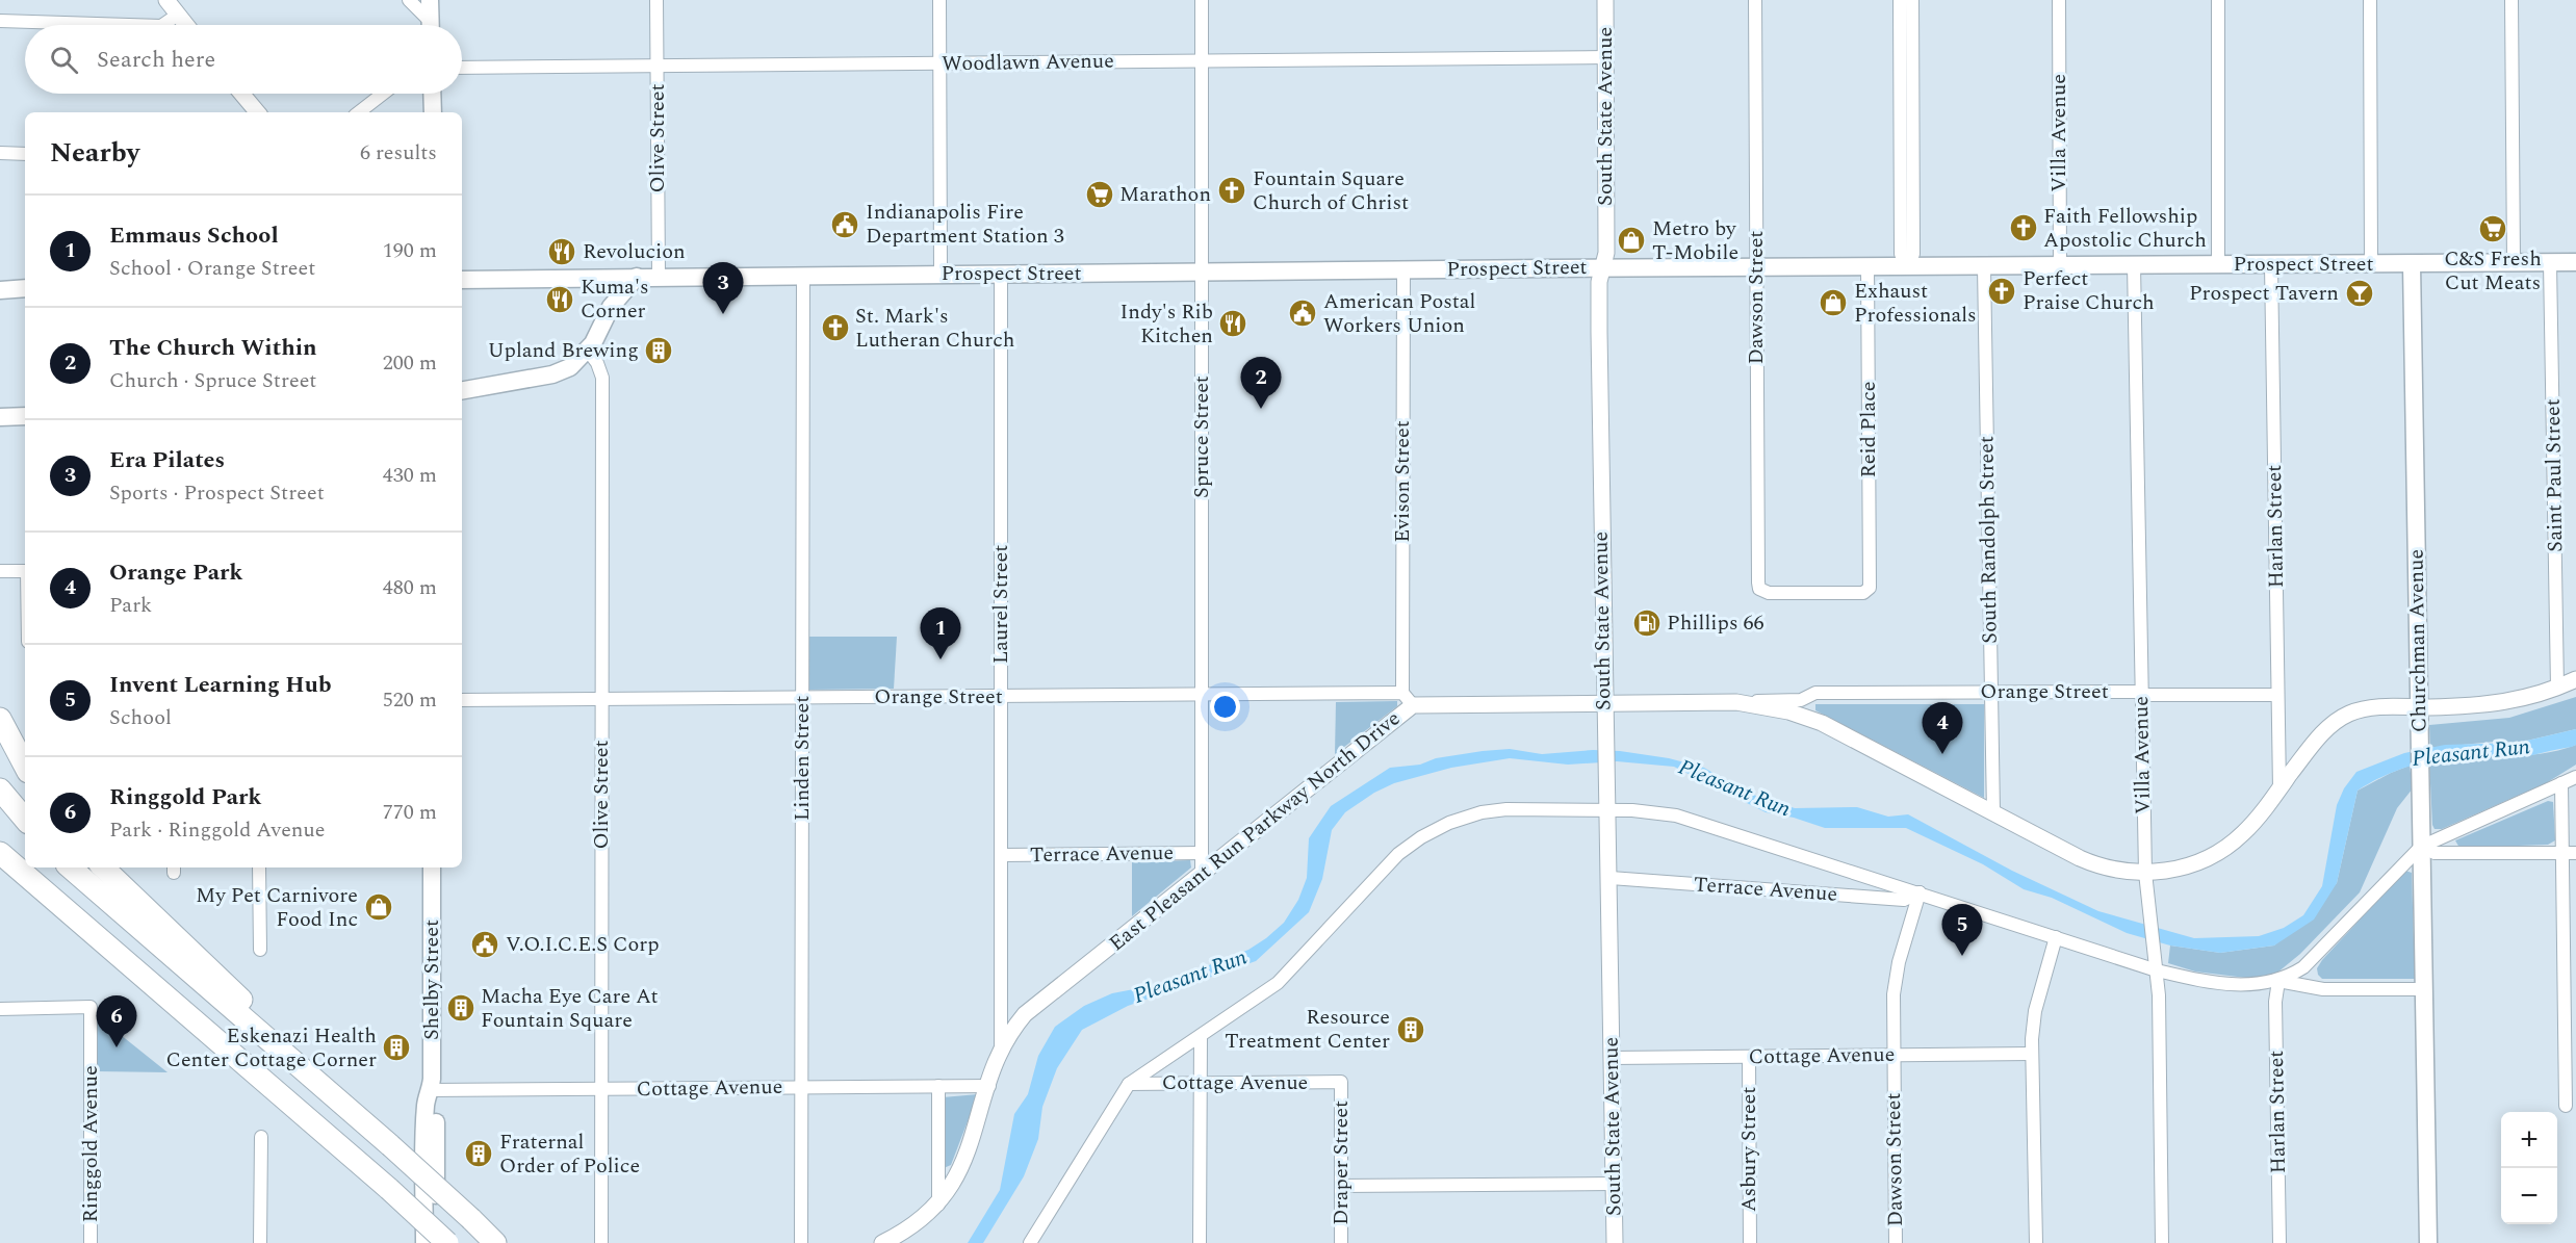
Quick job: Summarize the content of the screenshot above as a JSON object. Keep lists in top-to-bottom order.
{
  "streets": {
    "main road": ["Prospect Street", "Churchman Avenue", "Shelby Street"],
    "street": [
      "Woodlawn Avenue",
      "South State Avenue",
      "Villa Avenue",
      "Olive Street",
      "Dawson Street",
      "Reid Place",
      "Spruce Street",
      "Saint Paul Street",
      "Evison Street",
      "Harlan Street",
      "South Randolph Street",
      "Laurel Street",
      "Orange Street",
      "Linden Street",
      "East Pleasant Run Parkway North Drive",
      "Terrace Avenue",
      "Cottage Avenue",
      "Ringgold Avenue",
      "Asbury Street",
      "Draper Street"
    ]
  },
  "crossings": [
    ["Woodlawn Avenue", "South State Avenue"],
    ["Woodlawn Avenue", "Olive Street"],
    ["Woodlawn Avenue", "Spruce Street"],
    ["South State Avenue", "Prospect Street"],
    ["South State Avenue", "East Pleasant Run Parkway North Drive"],
    ["South State Avenue", "Terrace Avenue"],
    ["South State Avenue", "Cottage Avenue"],
    ["Villa Avenue", "Prospect Street"],
    ["Villa Avenue", "Orange Street"],
    ["Villa Avenue", "East Pleasant Run Parkway North Drive"],
    ["Olive Street", "Prospect Street"],
    ["Olive Street", "Orange Street"],
    ["Olive Street", "Cottage Avenue"],
    ["Prospect Street", "Dawson Street"],
    ["Prospect Street", "Reid Place"],
    ["Prospect Street", "Spruce Street"],
    ["Prospect Street", "Saint Paul Street"],
    ["Prospect Street", "Evison Street"],
    ["Prospect Street", "Harlan Street"],
    ["Prospect Street", "South Randolph Street"],
    ["Prospect Street", "Laurel Street"],
    ["Prospect Street", "Churchman Avenue"],
    ["Prospect Street", "Linden Street"],
    ["Dawson Street", "Reid Place"],
    ["Dawson Street", "Terrace Avenue"],
    ["Dawson Street", "Cottage Avenue"],
    ["Spruce Street", "Orange Street"],
    ["Spruce Street", "East Pleasant Run Parkway North Drive"],
    ["Spruce Street", "Terrace Avenue"],
    ["Saint Paul Street", "East Pleasant Run Parkway North Drive"],
    ["Evison Street", "Orange Street"],
    ["Evison Street", "East Pleasant Run Parkway North Drive"],
    ["Harlan Street", "Orange Street"],
    ["Harlan Street", "East Pleasant Run Parkway North Drive"],
    ["South Randolph Street", "Orange Street"],
    ["South Randolph Street", "East Pleasant Run Parkway North Drive"],
    ["Laurel Street", "Orange Street"],
    ["Laurel Street", "East Pleasant Run Parkway North Drive"],
    ["Laurel Street", "Terrace Avenue"],
    ["Churchman Avenue", "East Pleasant Run Parkway North Drive"],
    ["Orange Street", "Linden Street"],
    ["Orange Street", "East Pleasant Run Parkway North Drive"],
    ["Linden Street", "Cottage Avenue"],
    ["East Pleasant Run Parkway North Drive", "Cottage Avenue"],
    ["Shelby Street", "Cottage Avenue"],
    ["Cottage Avenue", "Asbury Street"],
    ["Cottage Avenue", "Draper Street"]
  ],
  "water": ["Pleasant Run"],
  "places": {
    "church": [
      "Fountain Square Church of Christ",
      "Faith Fellowship Apostolic Church",
      "Perfect Praise Church",
      "St. Mark's Lutheran Church"
    ],
    "supermarket": ["Marathon", "C&S Fresh Cut Meats"],
    "public building": ["Indianapolis Fire Department Station 3", "American Postal Workers Union", "V.O.I.C.E.S Corp"],
    "shop": ["Metro by T-Mobile", "Exhaust Professionals", "My Pet Carnivore Food Inc"],
    "restaurant": ["Revolucion", "Kuma's Corner", "Indy's Rib Kitchen"],
    "bar": ["Prospect Tavern"],
    "building": [
      "Upland Brewing",
      "Macha Eye Care At Fountain Square",
      "Resource Treatment Center",
      "Eskenazi Health Center Cottage Corner",
      "Fraternal Order of Police"
    ],
    "fuel station": ["Phillips 66"]
  },
  "page": {
    "search": "Search here",
    "heading": ["Nearby", "6 results"],
    "list": [
      {
        "mark": "1",
        "name": "Emmaus School",
        "note": "School · Orange Street",
        "value": "190 m"
      },
      {
        "mark": "2",
        "name": "The Church Within",
        "note": "Church · Spruce Street",
        "value": "200 m"
      },
      {
        "mark": "3",
        "name": "Era Pilates",
        "note": "Sports · Prospect Street",
        "value": "430 m"
      },
      {
        "mark": "4",
        "name": "Orange Park",
        "note": "Park",
        "value": "480 m"
      },
      {
        "mark": "5",
        "name": "Invent Learning Hub",
        "note": "School",
        "value": "520 m"
      },
      {
        "mark": "6",
        "name": "Ringgold Park",
        "note": "Park · Ringgold Avenue",
        "value": "770 m"
      }
    ],
    "pins": [
      "3",
      "2",
      "1",
      "4",
      "5",
      "6"
    ],
    "map_buttons": ["+", "−"]
  }
}
